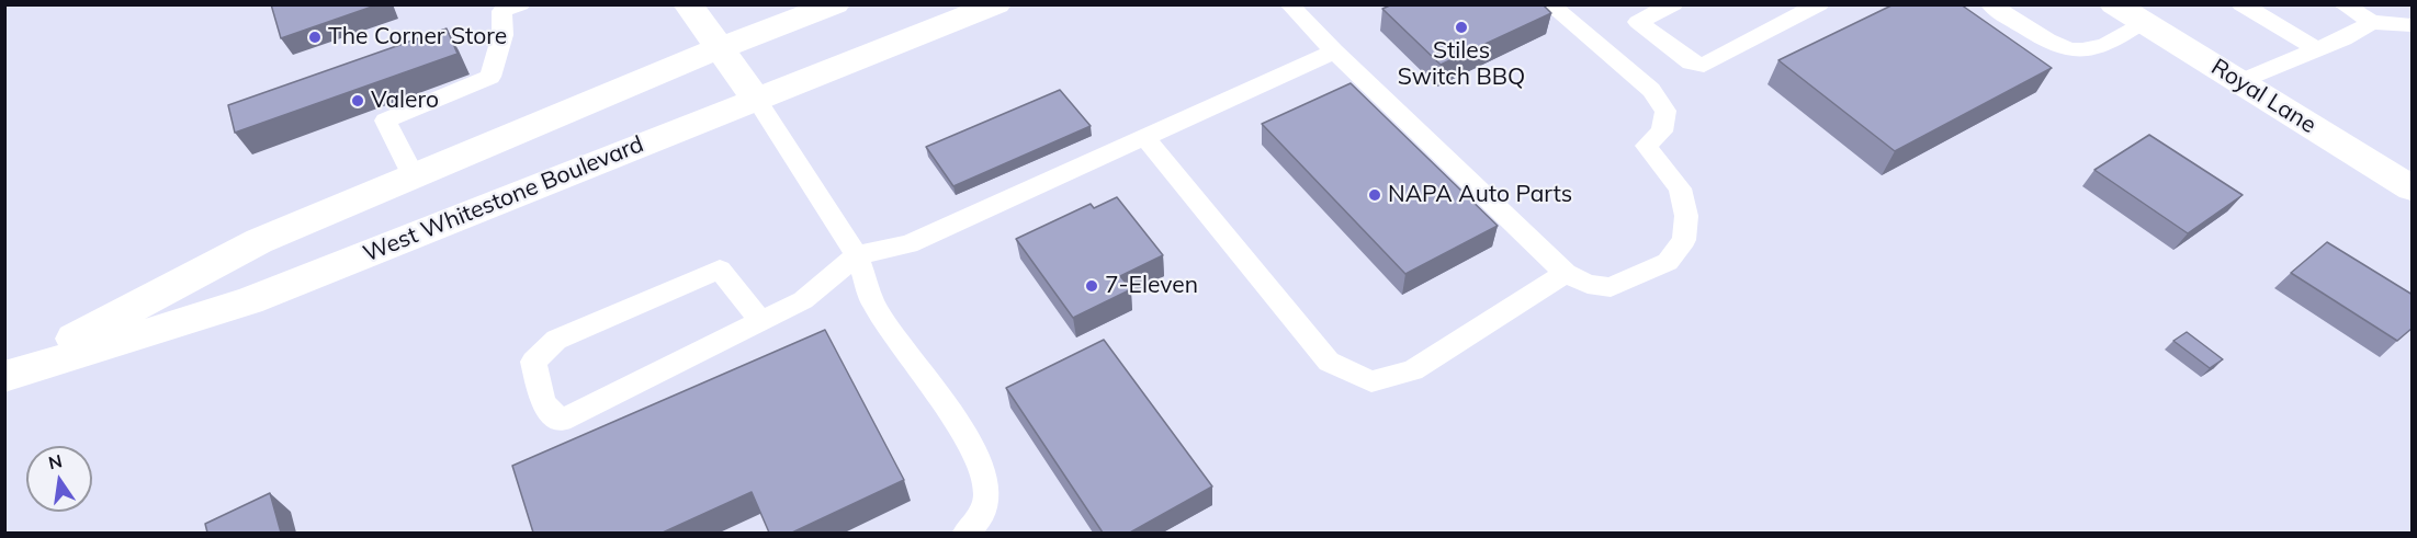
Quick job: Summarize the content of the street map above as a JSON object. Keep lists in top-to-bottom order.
{
  "streets": {
    "main road": ["Royal Lane", "West Whitestone Boulevard"]
  },
  "places": [
    "Stiles Switch BBQ",
    "The Corner Store",
    "Valero",
    "NAPA Auto Parts",
    "7-Eleven"
  ],
  "north": "top"
}
